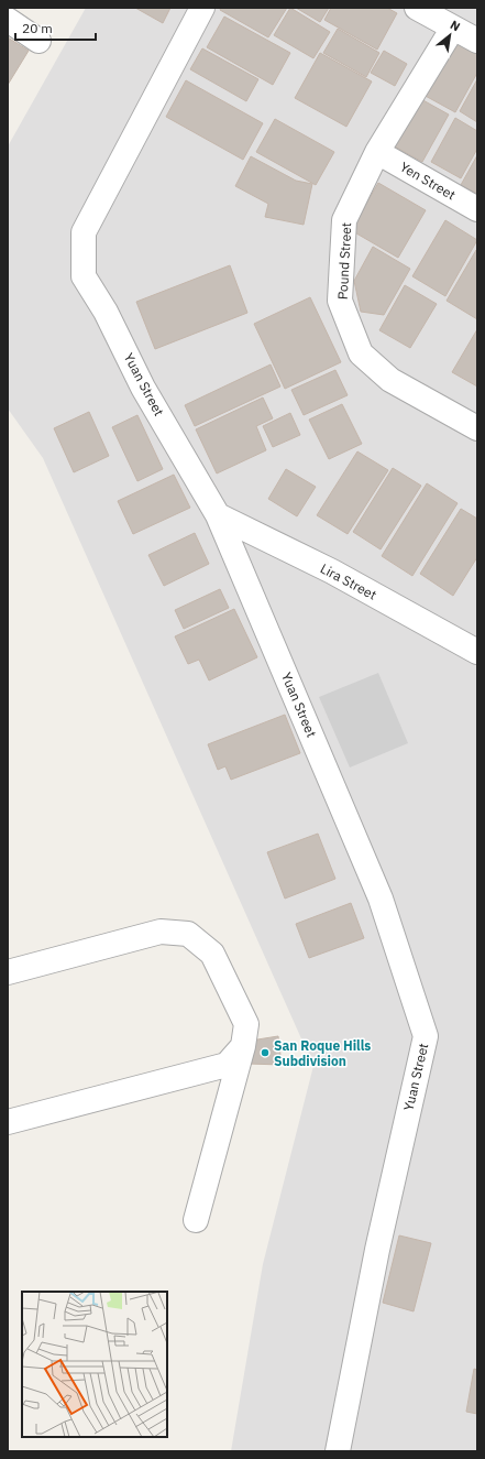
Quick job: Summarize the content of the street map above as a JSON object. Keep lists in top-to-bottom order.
{
  "streets": {
    "street": [
      "Yen Street",
      "Pound Street",
      "Yuan Street",
      "Lira Street"
    ]
  },
  "crossings": [
    ["Yen Street", "Pound Street"],
    ["Yuan Street", "Lira Street"]
  ],
  "places": ["San Roque Hills Subdivision"],
  "scale_bar": "20 m",
  "north": "top right"
}
